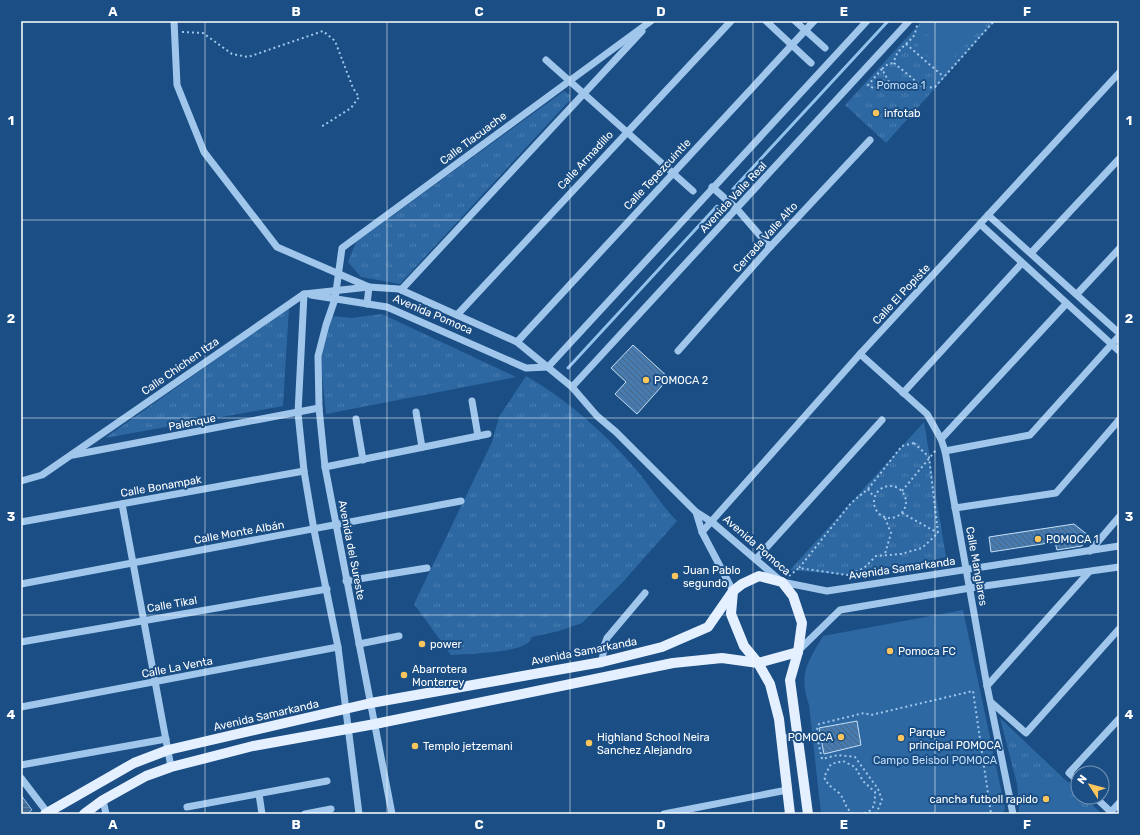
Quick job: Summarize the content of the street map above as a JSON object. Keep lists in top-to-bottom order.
{
  "streets": {
    "main road": ["Avenida Pomoca", "Avenida Samarkanda"],
    "street": [
      "Calle Tlacuache",
      "Calle Armadillo",
      "Calle Tepezcuintle",
      "Avenida Valle Real",
      "Cerrada Valle Alto",
      "Calle El Popiste",
      "Calle Chichen Itza",
      "Palenque",
      "Calle Bonampak",
      "Calle Monte Albán",
      "Avenida del Sureste",
      "Calle Manglares",
      "Calle Tikal",
      "Calle La Venta"
    ]
  },
  "crossings": [
    ["Calle Tlacuache", "Avenida Pomoca"],
    ["Calle Tlacuache", "Avenida del Sureste"],
    ["Calle Armadillo", "Avenida Pomoca"],
    ["Calle Tepezcuintle", "Avenida Pomoca"],
    ["Avenida Valle Real", "Avenida Pomoca"],
    ["Calle El Popiste", "Avenida Pomoca"],
    ["Calle El Popiste", "Calle Manglares"],
    ["Avenida Pomoca", "Calle Chichen Itza"],
    ["Avenida Pomoca", "Avenida del Sureste"],
    ["Avenida Pomoca", "Avenida Samarkanda"],
    ["Calle Chichen Itza", "Palenque"],
    ["Palenque", "Avenida del Sureste"],
    ["Calle Monte Albán", "Avenida del Sureste"],
    ["Avenida del Sureste", "Avenida Samarkanda"],
    ["Calle Manglares", "Avenida Samarkanda"]
  ],
  "parks": ["Pomoca 1", "Campo Beisbol POMOCA"],
  "places": [
    "infotab",
    "POMOCA 2",
    "POMOCA 1",
    "Juan Pablo segundo",
    "power",
    "Pomoca FC",
    "Abarrotera Monterrey",
    "POMOCA",
    "Parque principal POMOCA",
    "Highland School Neira Sanchez Alejandro",
    "Templo jetzemani",
    "cancha futboll rapido"
  ],
  "north": "top left",
  "grid": {
    "columns": [
      "A",
      "B",
      "C",
      "D",
      "E",
      "F"
    ],
    "rows": [
      "1",
      "2",
      "3",
      "4"
    ]
  }
}
